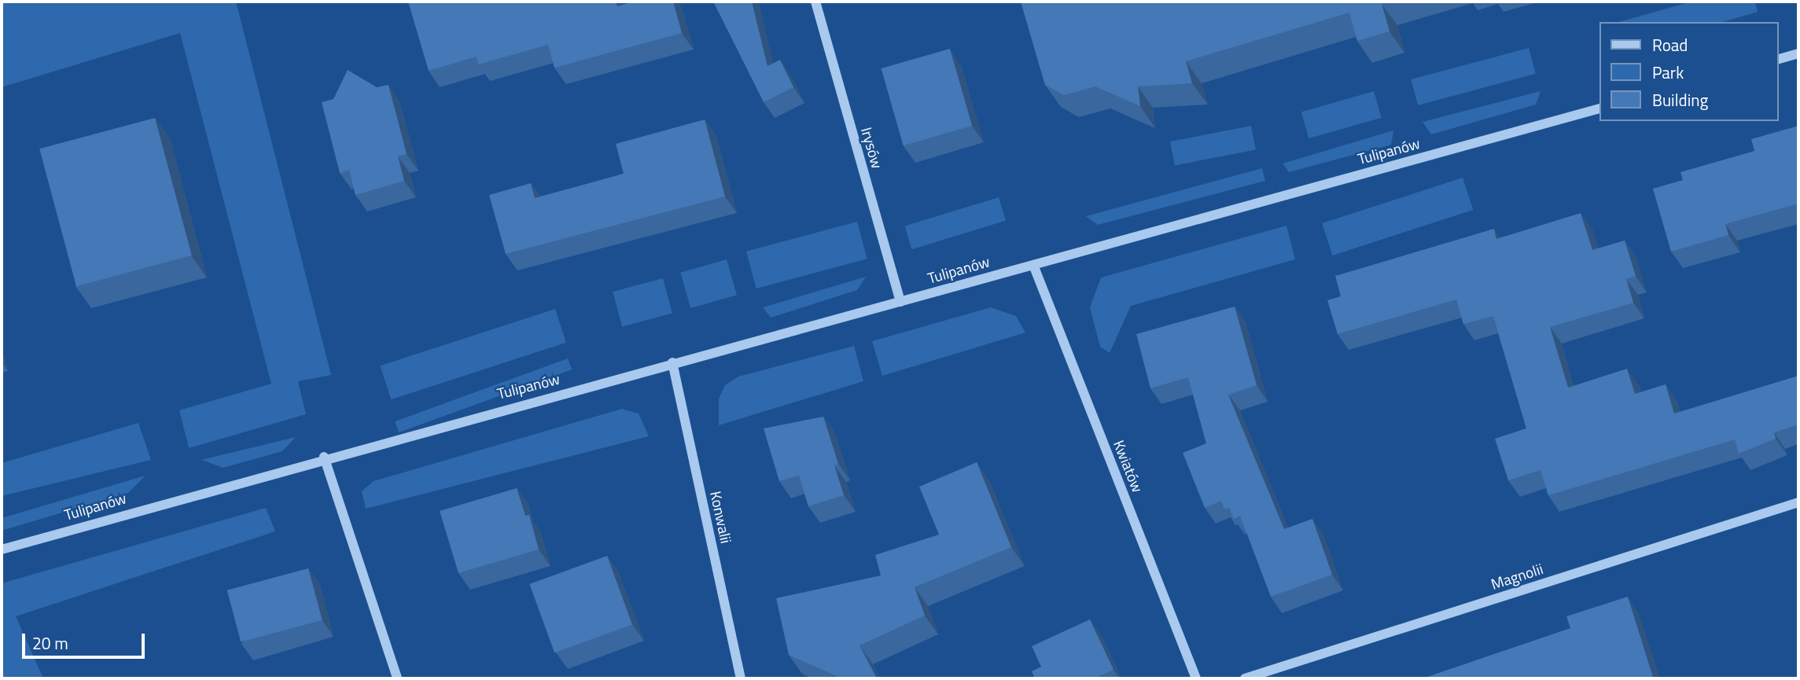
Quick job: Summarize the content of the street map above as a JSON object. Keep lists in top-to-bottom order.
{
  "streets": {
    "street": [
      "Irysów",
      "Tulipanów",
      "Kwiatów",
      "Konwalii",
      "Magnolii"
    ]
  },
  "crossings": [
    ["Irysów", "Tulipanów"],
    ["Tulipanów", "Kwiatów"],
    ["Tulipanów", "Konwalii"]
  ],
  "legend": ["Road", "Park", "Building"],
  "scale_bar": "20 m"
}
